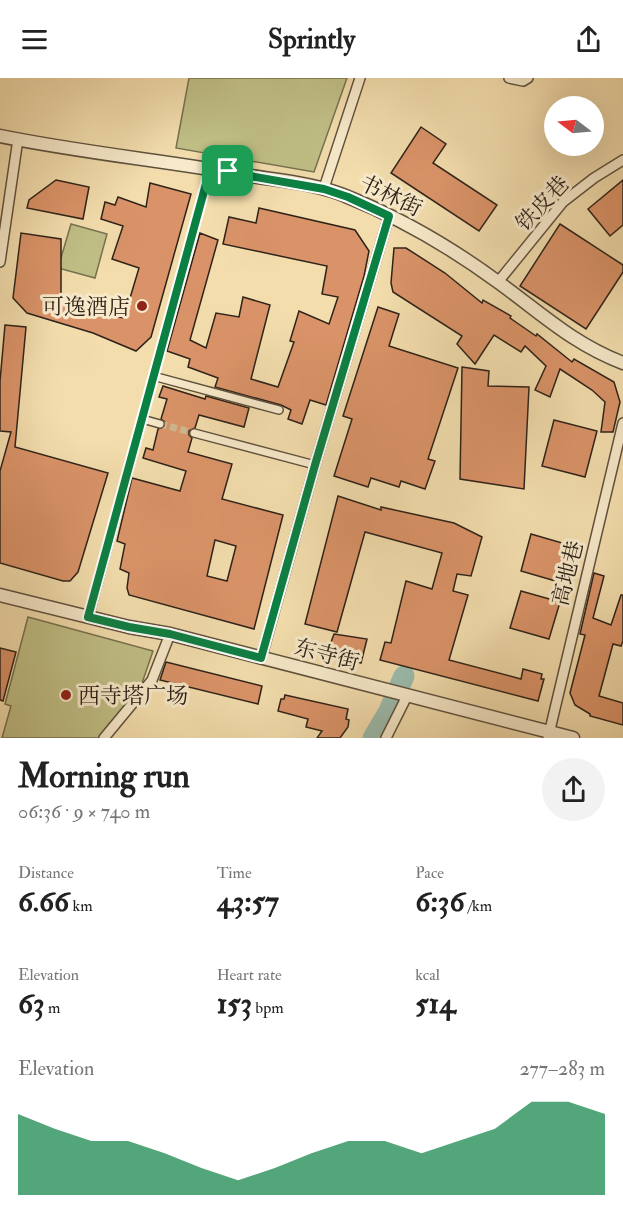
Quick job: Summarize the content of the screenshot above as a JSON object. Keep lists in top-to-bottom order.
{
  "streets": {
    "street": [
      "书林街",
      "铁皮巷",
      "高地巷",
      "东寺街"
    ]
  },
  "crossings": [
    ["书林街", "铁皮巷"],
    ["高地巷", "东寺街"]
  ],
  "places": ["可逸酒店", "西寺塔广场"],
  "north": "left",
  "page": {
    "header": "Sprintly",
    "heading": ["Morning run", "06:36 · 9 × 740 m"],
    "stats": [
      ["Distance", "6.66 km"],
      ["Time", "43:57"],
      ["Pace", "6:36 /km"],
      ["Elevation", "63 m"],
      ["Heart rate", "153 bpm"],
      ["kcal", "514"]
    ],
    "chart": ["Elevation", "277–283 m"]
  }
}
